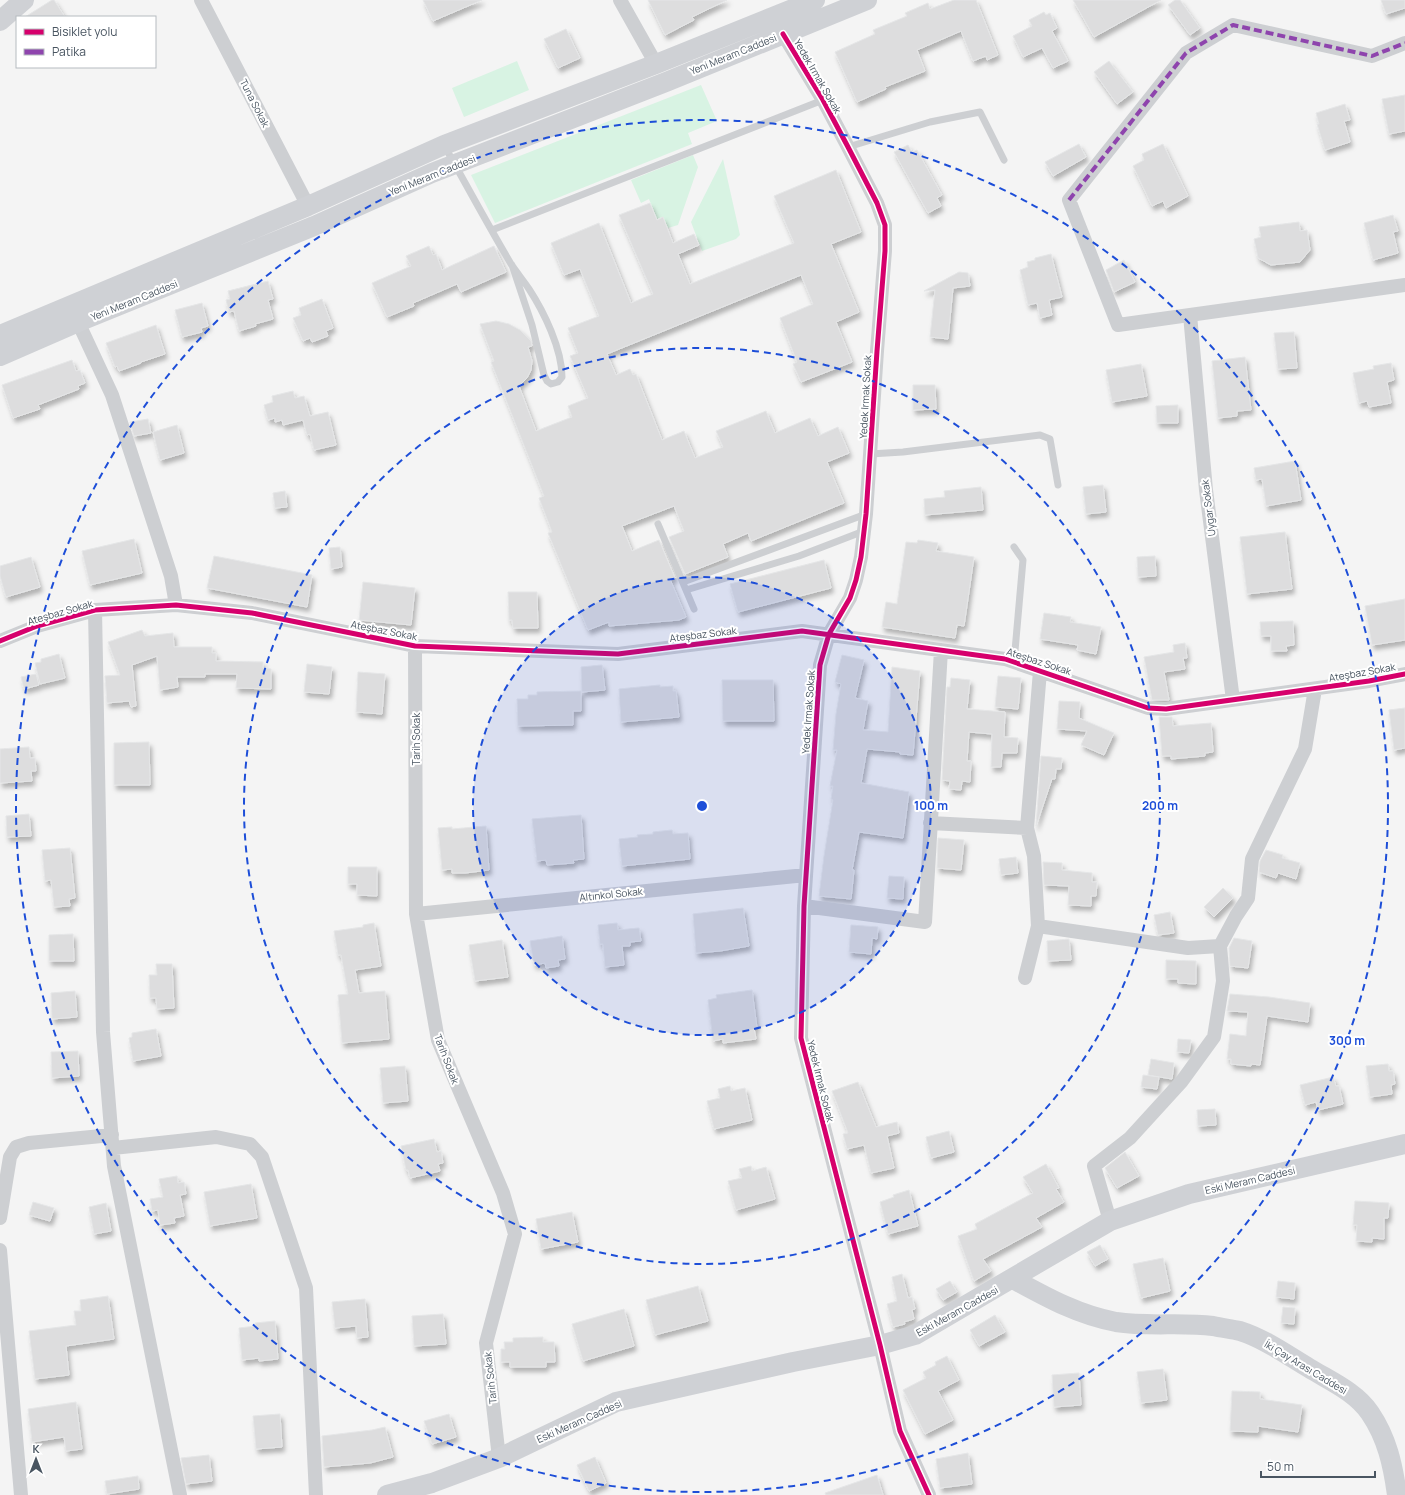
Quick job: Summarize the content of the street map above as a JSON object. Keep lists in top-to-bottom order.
{
  "streets": {
    "main road": ["Yeni Meram Caddesi", "Eski Meram Caddesi", "İki Çay Arası Caddesi"],
    "street": [
      "Yedek Irmak Sokak",
      "Tuna Sokak",
      "Uygar Sokak",
      "Ateşbaz Sokak",
      "Tarih Sokak",
      "Altınkol Sokak"
    ]
  },
  "crossings": [
    ["Yeni Meram Caddesi", "Yedek Irmak Sokak"],
    ["Yeni Meram Caddesi", "Tuna Sokak"],
    ["Yedek Irmak Sokak", "Ateşbaz Sokak"],
    ["Yedek Irmak Sokak", "Altınkol Sokak"],
    ["Yedek Irmak Sokak", "Eski Meram Caddesi"],
    ["Uygar Sokak", "Ateşbaz Sokak"],
    ["Ateşbaz Sokak", "Tarih Sokak"],
    ["Tarih Sokak", "Altınkol Sokak"],
    ["Tarih Sokak", "Eski Meram Caddesi"],
    ["Eski Meram Caddesi", "İki Çay Arası Caddesi"]
  ],
  "legend": ["Bisiklet yolu", "Patika"],
  "scale_bar": "50 m",
  "north": "top",
  "rings": ["100 m", "200 m", "300 m"]
}
